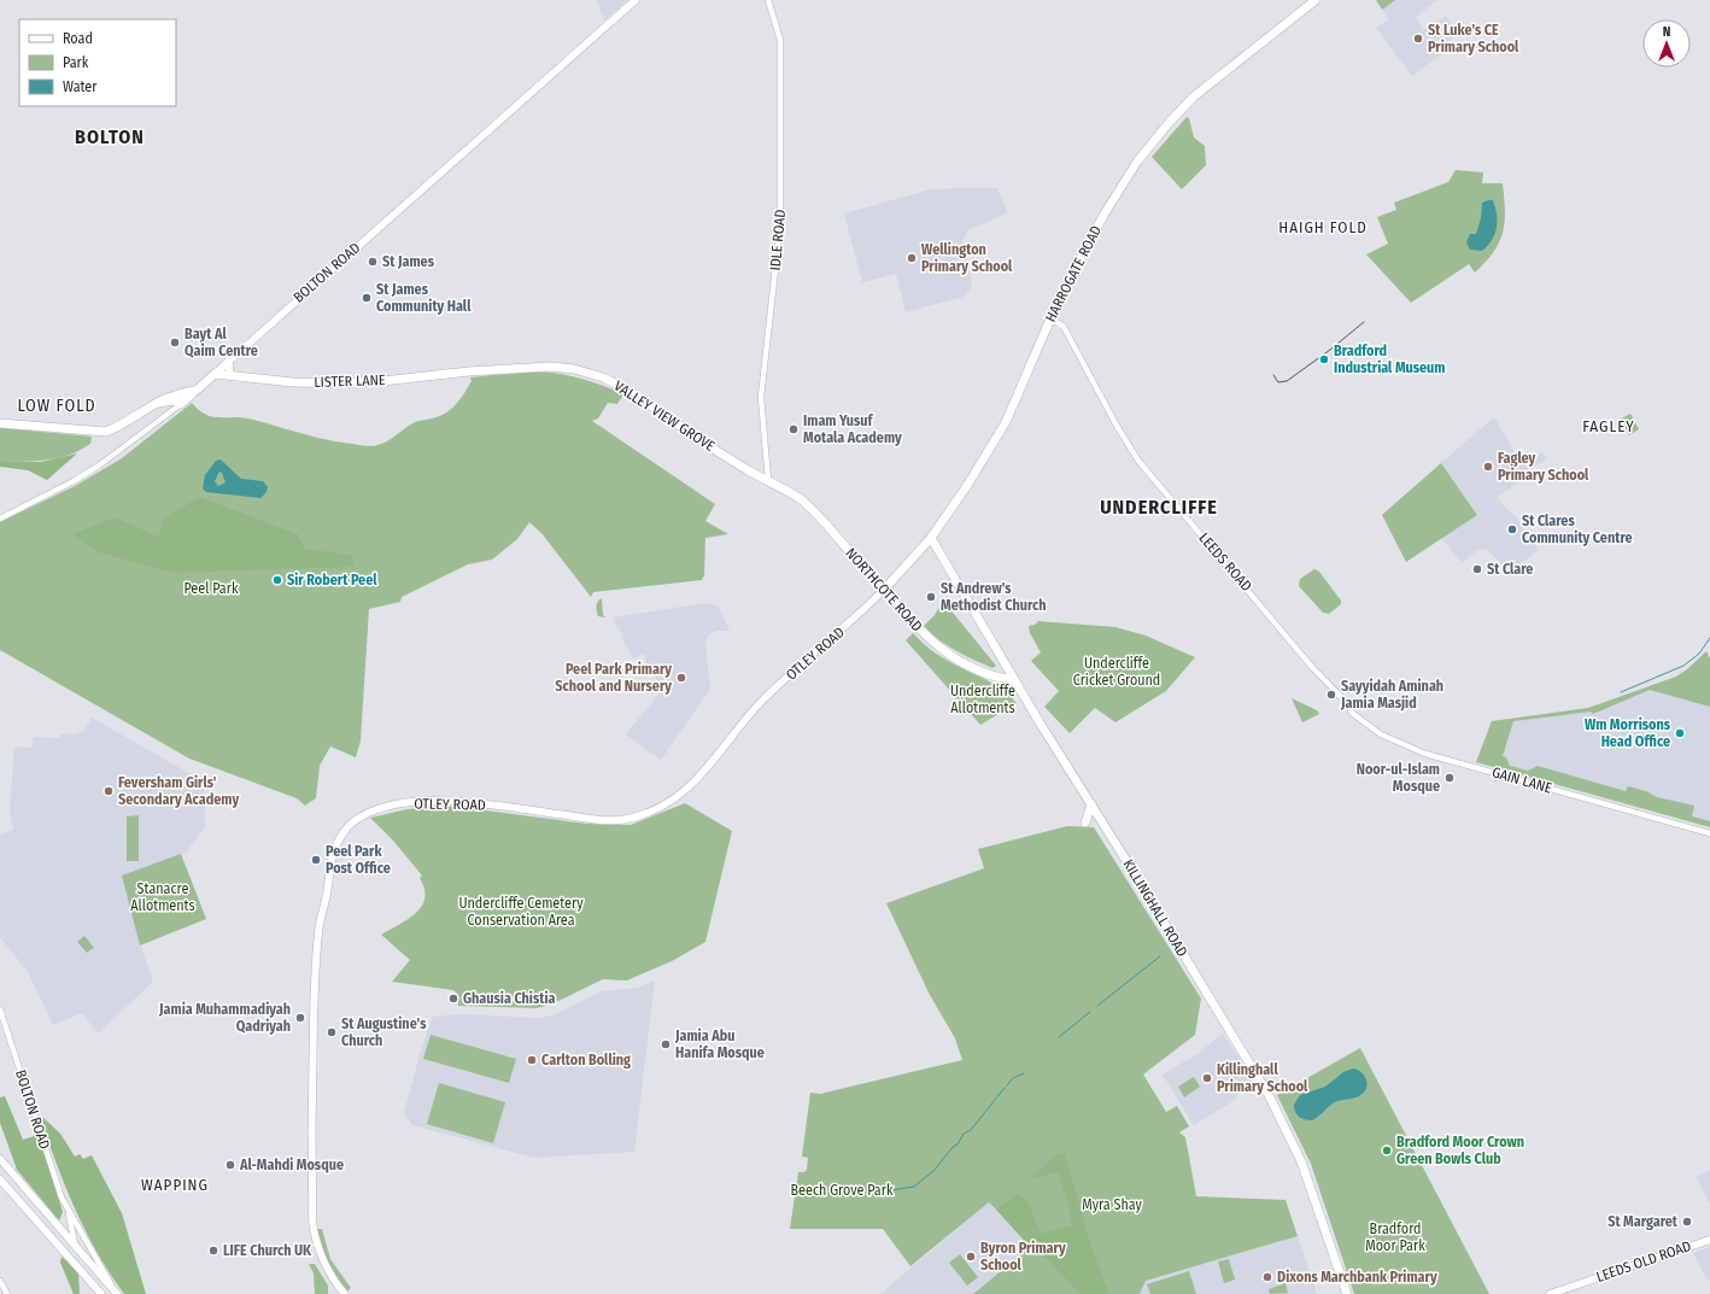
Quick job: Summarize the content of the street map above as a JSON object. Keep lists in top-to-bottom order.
{
  "streets": {
    "highway": [
      "BOLTON ROAD",
      "HARROGATE ROAD",
      "LISTER LANE",
      "VALLEY VIEW GROVE",
      "NORTHCOTE ROAD",
      "KILLINGHALL ROAD"
    ],
    "main road": ["OTLEY ROAD", "LEEDS OLD ROAD"],
    "street": ["IDLE ROAD", "LEEDS ROAD", "GAIN LANE"]
  },
  "crossings": [
    ["IDLE ROAD", "VALLEY VIEW GROVE"],
    ["IDLE ROAD", "NORTHCOTE ROAD"],
    ["BOLTON ROAD", "LISTER LANE"],
    ["HARROGATE ROAD", "LEEDS ROAD"],
    ["HARROGATE ROAD", "NORTHCOTE ROAD"],
    ["HARROGATE ROAD", "OTLEY ROAD"],
    ["HARROGATE ROAD", "KILLINGHALL ROAD"],
    ["LISTER LANE", "VALLEY VIEW GROVE"],
    ["VALLEY VIEW GROVE", "NORTHCOTE ROAD"],
    ["LEEDS ROAD", "GAIN LANE"],
    ["NORTHCOTE ROAD", "OTLEY ROAD"],
    ["NORTHCOTE ROAD", "KILLINGHALL ROAD"]
  ],
  "districts": [
    "BOLTON",
    "HAIGH FOLD",
    "LOW FOLD",
    "FAGLEY",
    "UNDERCLIFFE",
    "WAPPING"
  ],
  "parks": [
    "Peel Park",
    "Undercliffe Cricket Ground",
    "Undercliffe Allotments",
    "Stanacre Allotments",
    "Undercliffe Cemetery Conservation Area",
    "Beech Grove Park",
    "Myra Shay",
    "Bradford Moor Park"
  ],
  "places": [
    "St Luke's CE Primary School",
    "Wellington Primary School",
    "St James",
    "St James Community Hall",
    "Bayt Al Qaim Centre",
    "Bradford Industrial Museum",
    "Imam Yusuf Motala Academy",
    "Fagley Primary School",
    "St Clares Community Centre",
    "St Clare",
    "Sir Robert Peel",
    "St Andrew's Methodist Church",
    "Peel Park Primary School and Nursery",
    "Sayyidah Aminah Jamia Masjid",
    "Wm Morrisons Head Office",
    "Noor-ul-Islam Mosque",
    "Feversham Girls' Secondary Academy",
    "Peel Park Post Office",
    "Ghausia Chistia",
    "Jamia Muhammadiyah Qadriyah",
    "St Augustine's Church",
    "Jamia Abu Hanifa Mosque",
    "Carlton Bolling",
    "Killinghall Primary School",
    "Bradford Moor Crown Green Bowls Club",
    "Al‐Mahdi Mosque",
    "St Margaret",
    "LIFE Church UK",
    "Byron Primary School",
    "Dixons Marchbank Primary"
  ],
  "legend": ["Road", "Park", "Water"],
  "north": "top"
}
